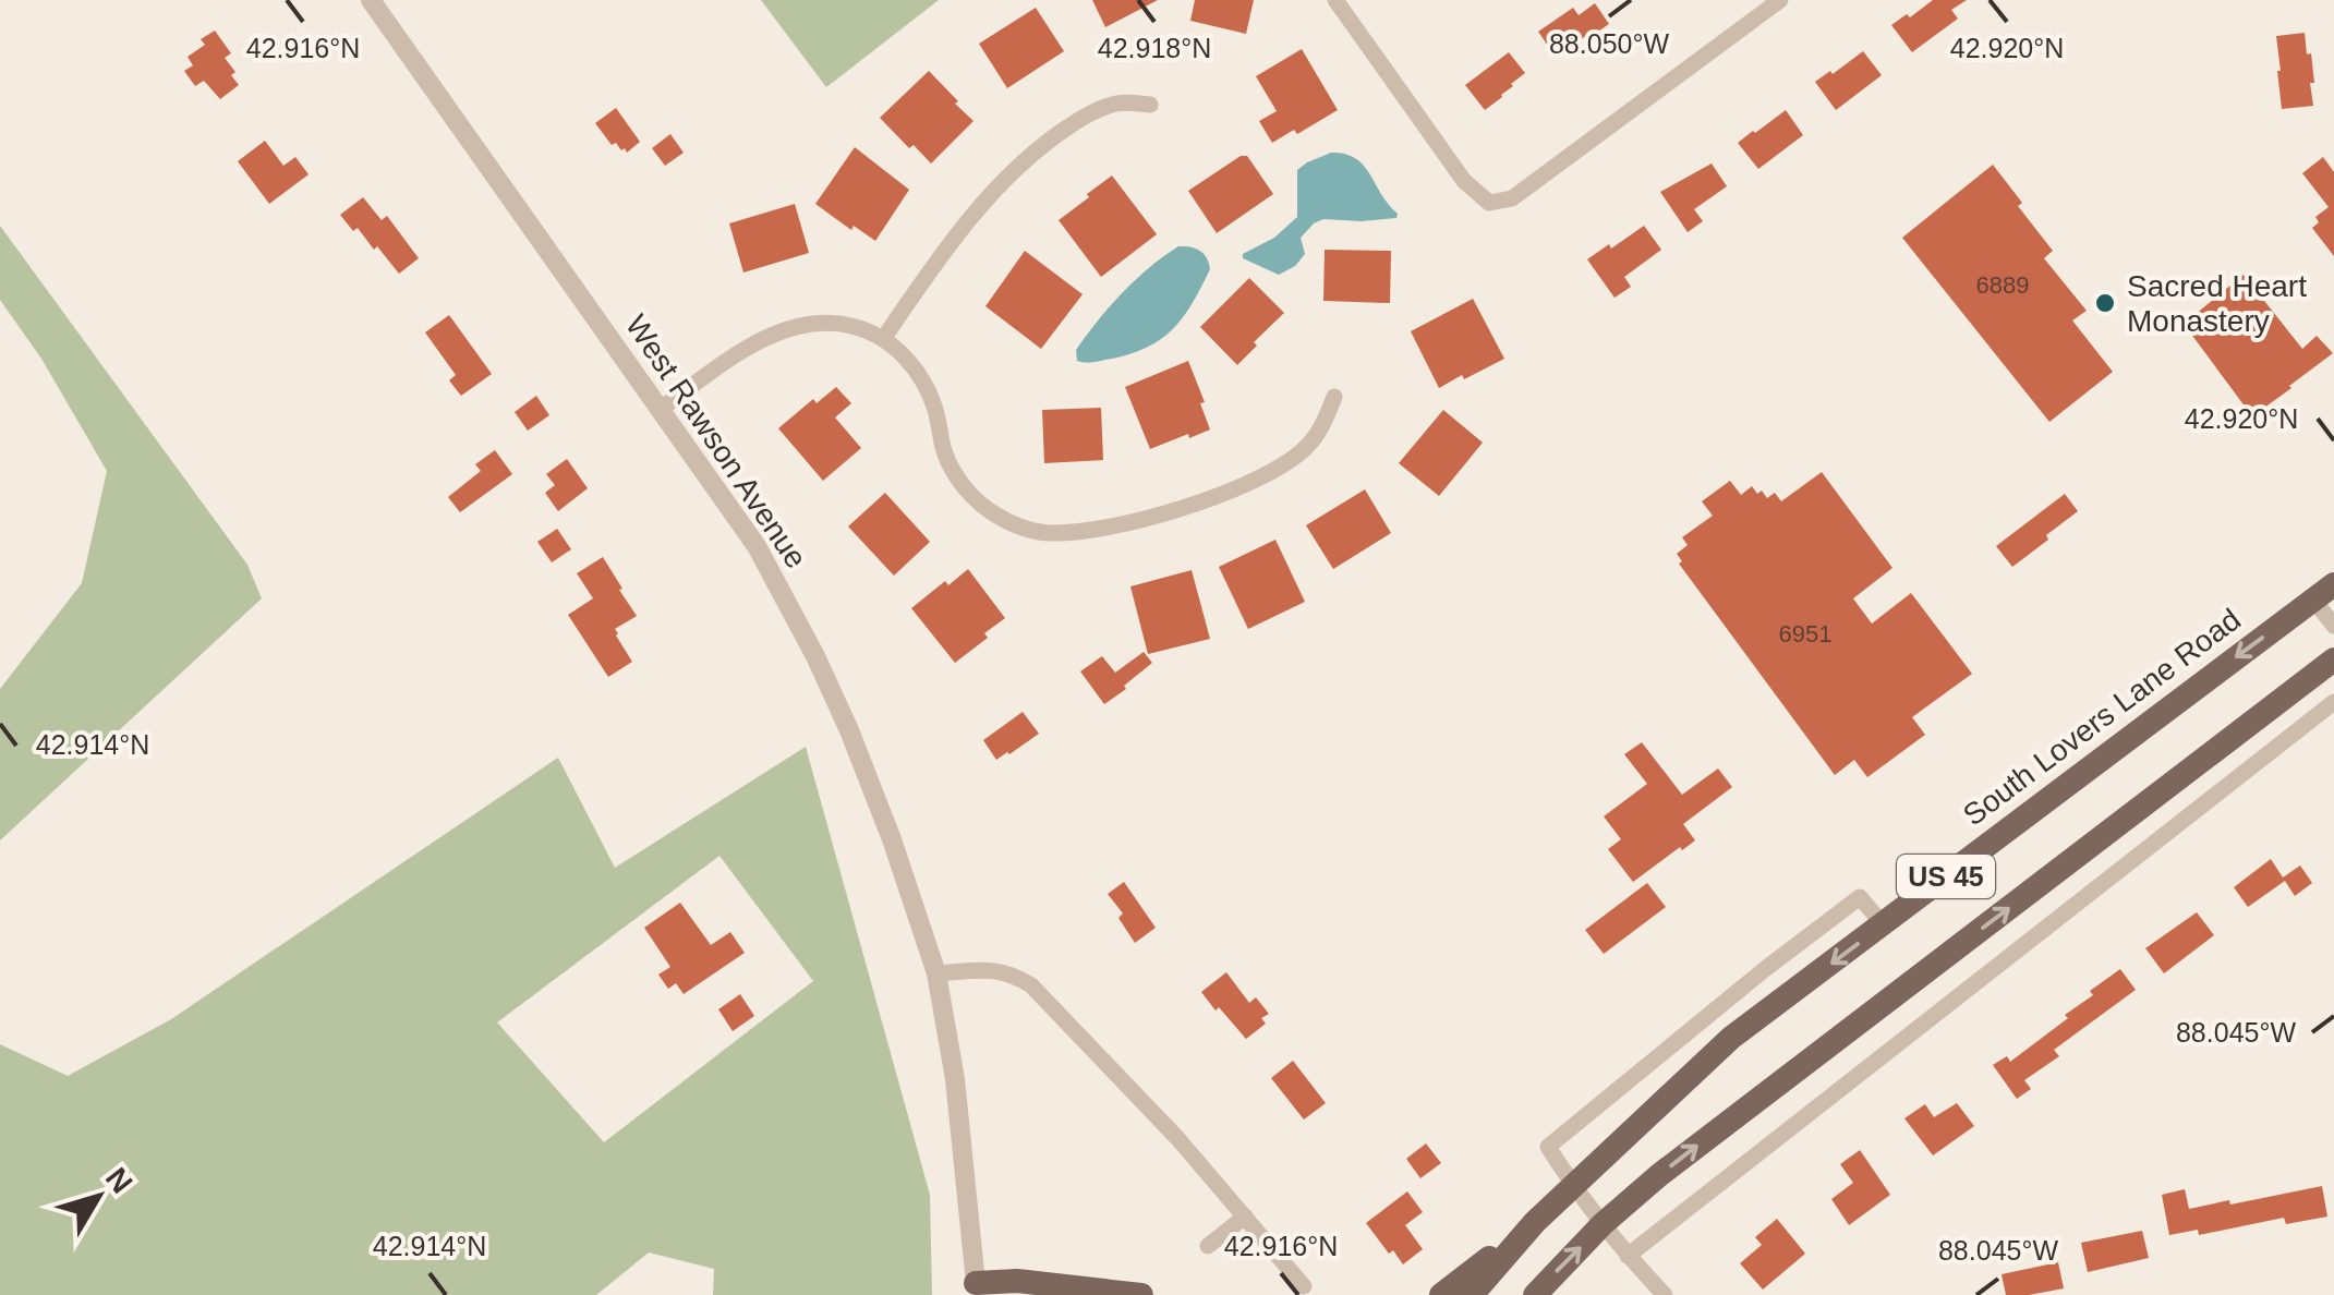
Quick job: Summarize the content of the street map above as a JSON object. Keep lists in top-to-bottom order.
{
  "streets": {
    "main road": ["South Lovers Lane Road", "US 45"],
    "street": ["West Rawson Avenue"]
  },
  "places": ["Sacred Heart Monastery"],
  "house_numbers": ["6889", "6951"],
  "north": "top right",
  "coordinates": [
    "88.050°W",
    "42.916°N",
    "42.918°N",
    "42.920°N",
    "42.914°N",
    "88.045°W"
  ]
}
